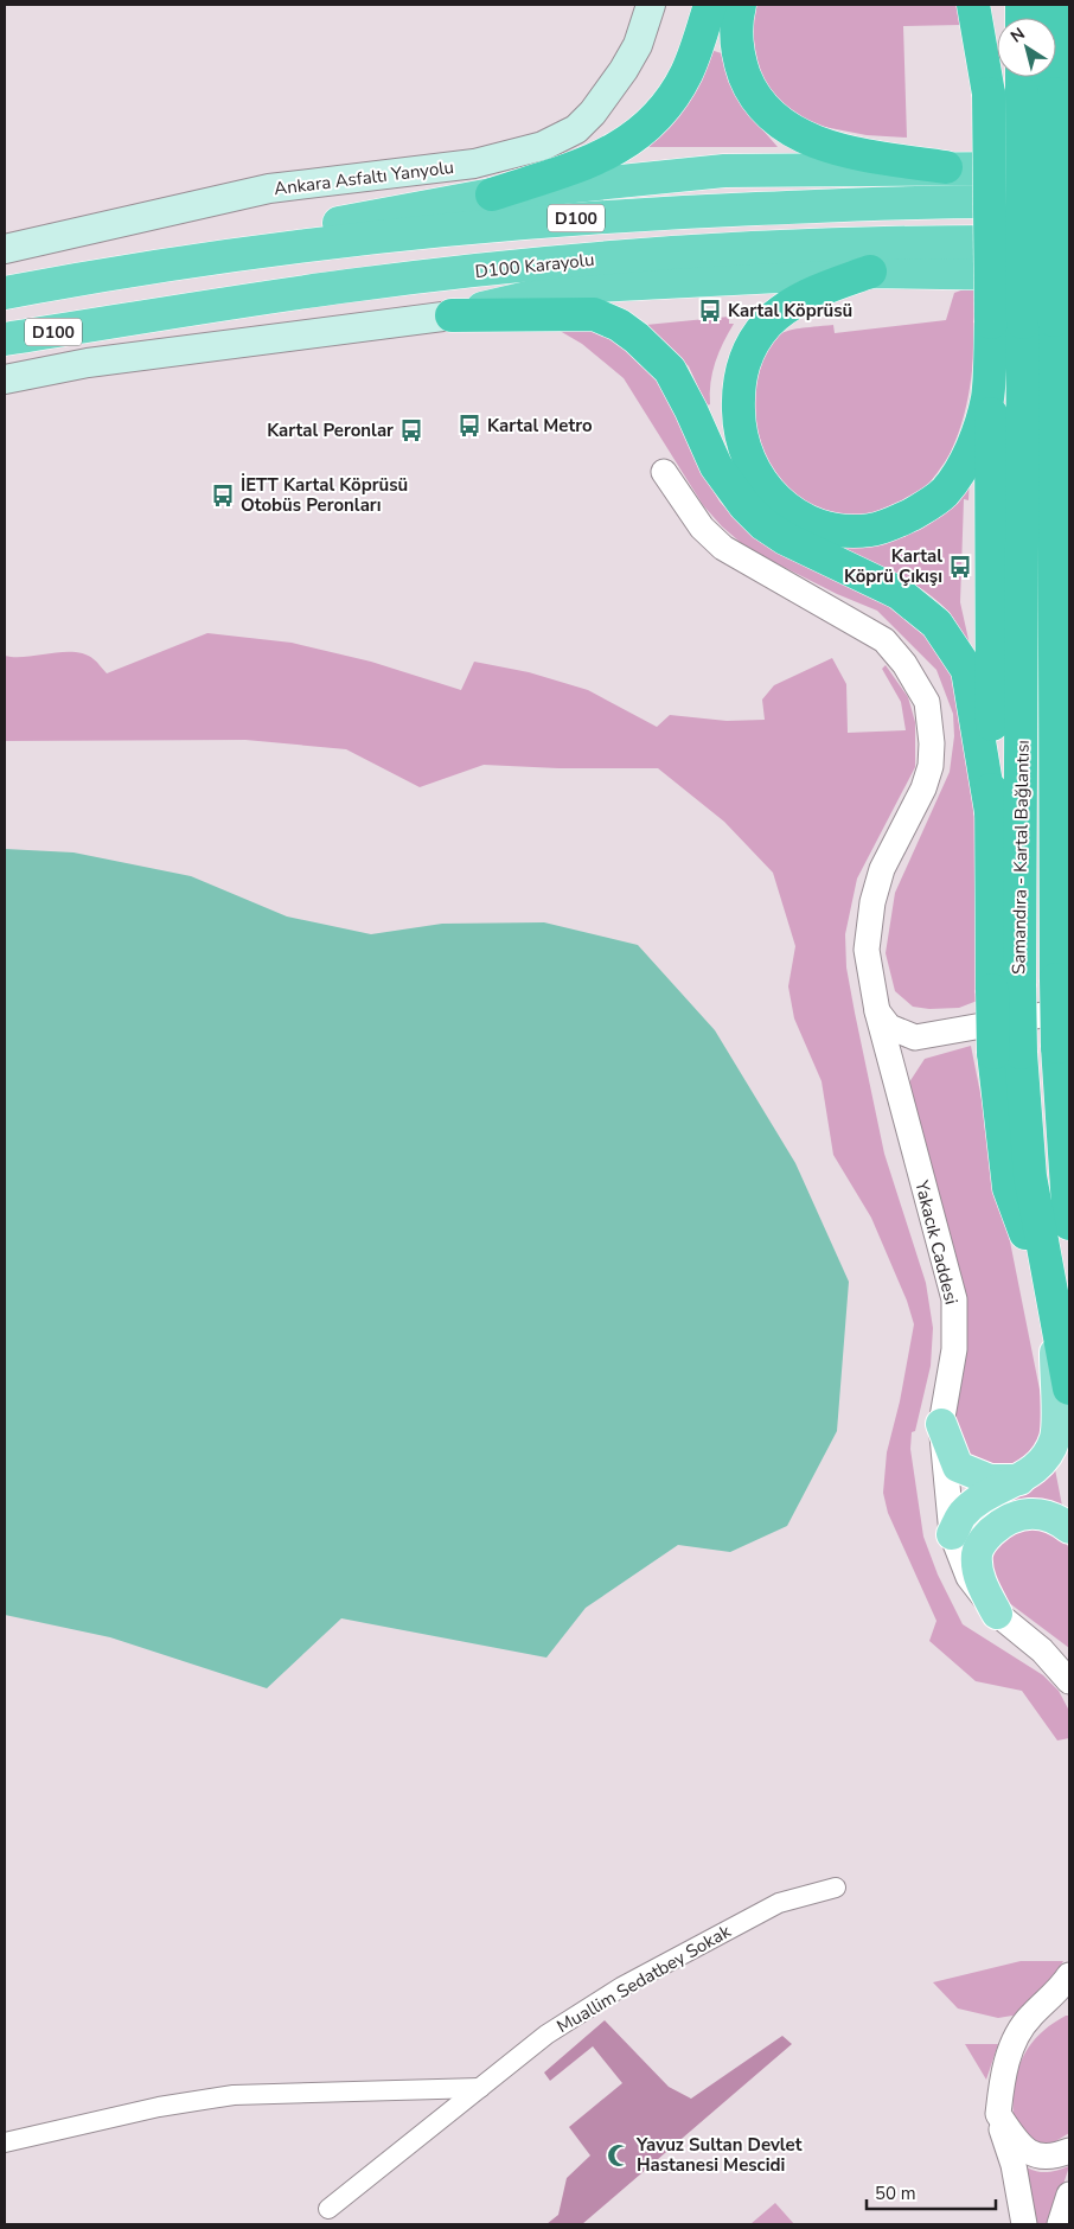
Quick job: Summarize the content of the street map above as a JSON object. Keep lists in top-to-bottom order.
{
  "streets": {
    "highway": ["D100", "D100 Karayolu", "Samandıra - Kartal Bağlantısı"],
    "main road": ["Ankara Asfaltı Yanyolu"],
    "street": ["Yakacık Caddesi", "Muallim Sedatbey Sokak"]
  },
  "places": {
    "bus stop": [
      "Kartal Köprüsü",
      "Kartal Metro",
      "Kartal Peronlar",
      "İETT Kartal Köprüsü Otobüs Peronları",
      "Kartal Köprü Çıkışı"
    ],
    "mosque": ["Yavuz Sultan Devlet Hastanesi Mescidi"]
  },
  "scale_bar": "50 m",
  "north": "top left"
}
